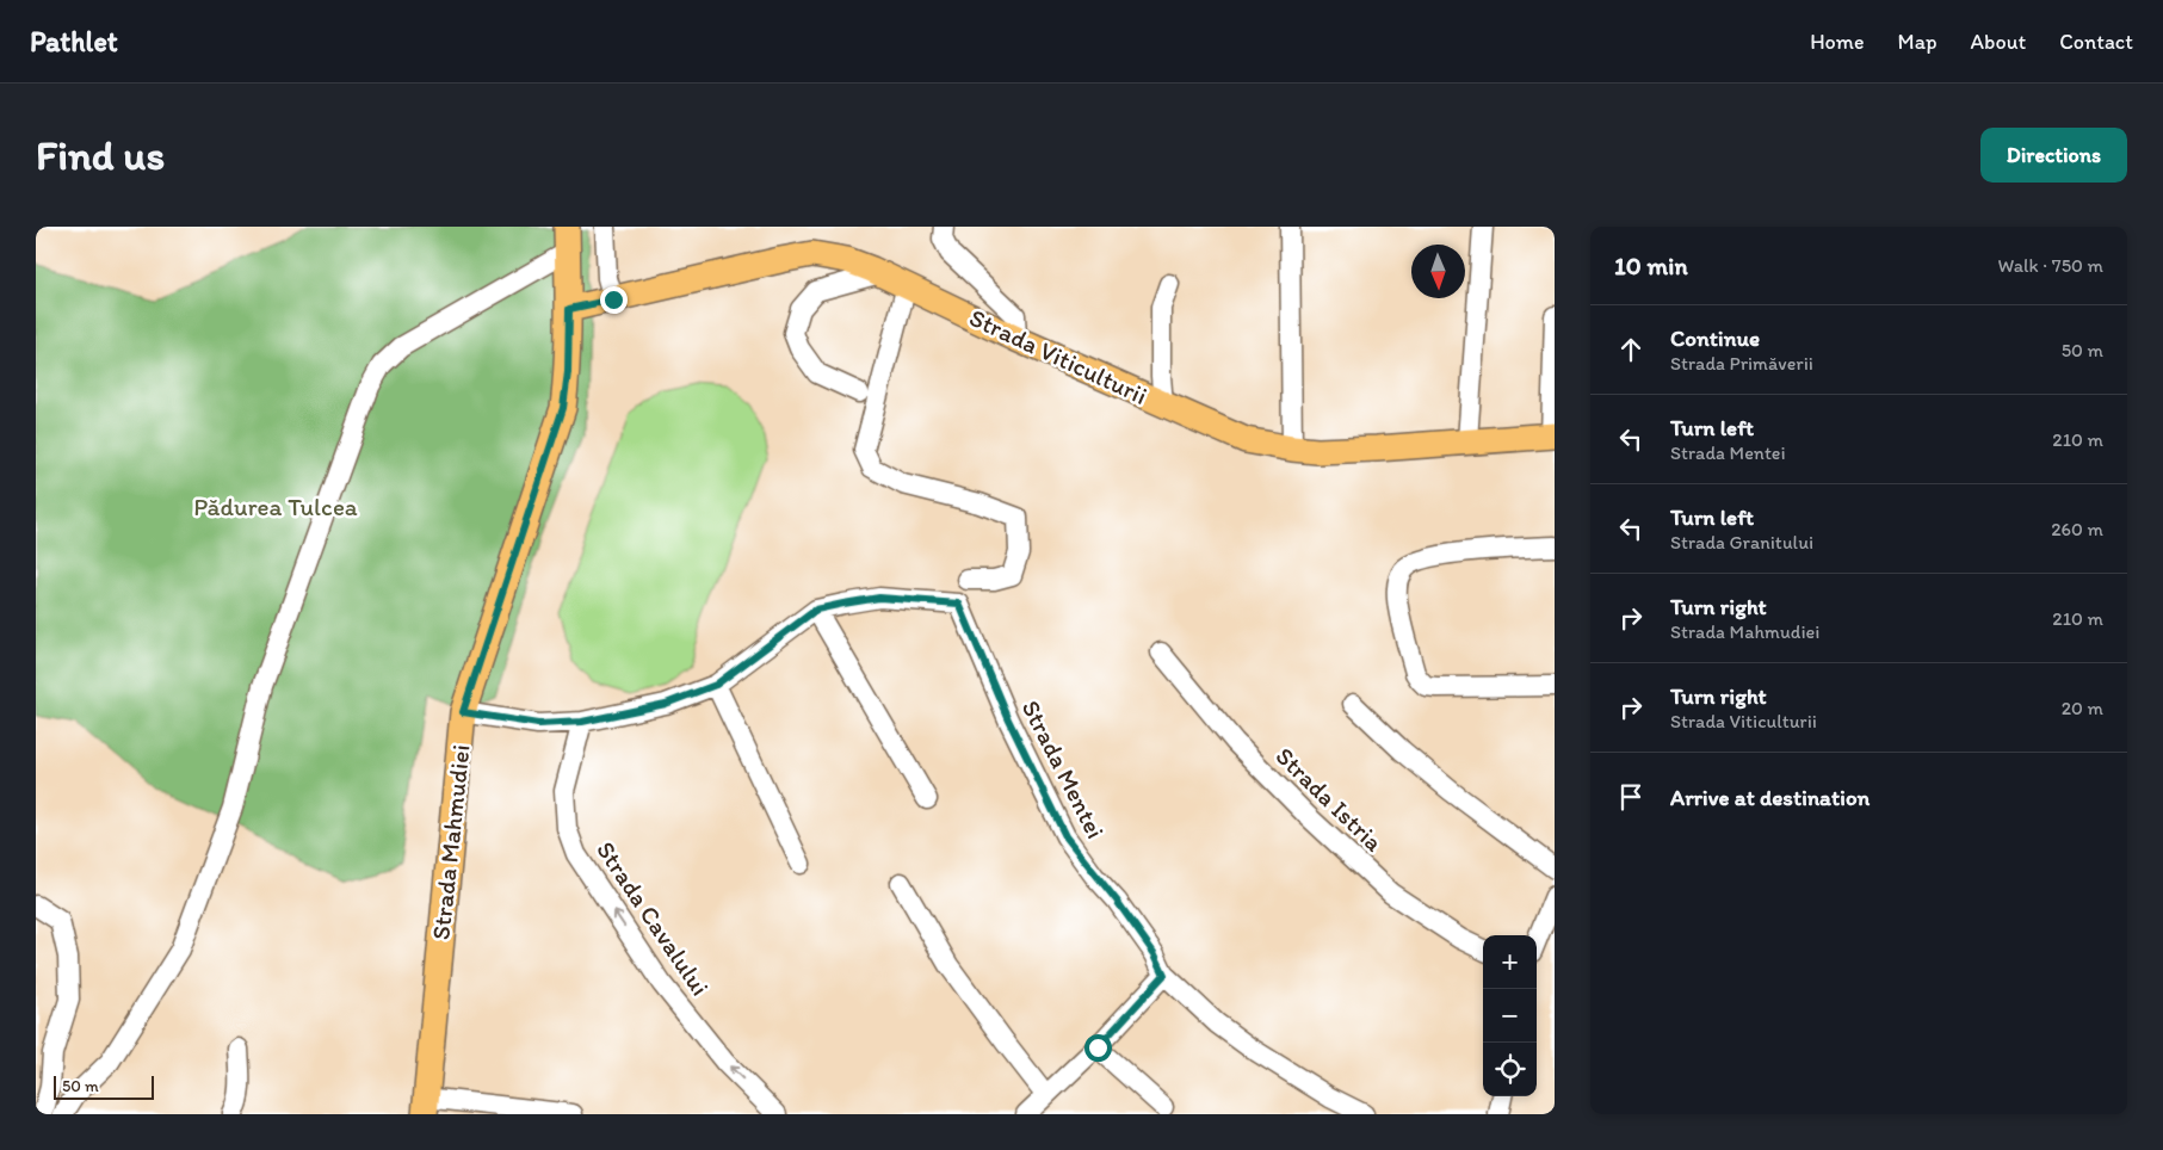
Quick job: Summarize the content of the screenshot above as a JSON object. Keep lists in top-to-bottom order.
{
  "streets": {
    "main road": ["Strada Viticulturii", "Strada Mahmudiei"],
    "street": ["Strada Mentei", "Strada Istria", "Strada Cavalului"]
  },
  "crossings": [
    ["Strada Viticulturii", "Strada Mahmudiei"]
  ],
  "one_way": ["Strada Cavalului"],
  "parks": ["Pădurea Tulcea"],
  "scale_bar": "50 m",
  "north": "bottom",
  "page": {
    "header": "Pathlet",
    "nav": [
      "Home",
      "Map",
      "About",
      "Contact"
    ],
    "buttons": "Directions",
    "title": "Find us",
    "heading": ["10 min", "Walk · 750 m"],
    "list": [
      ["Continue", "Strada Primăverii", "50 m"],
      ["Turn left", "Strada Mentei", "210 m"],
      ["Turn left", "Strada Granitului", "260 m"],
      ["Turn right", "Strada Mahmudiei", "210 m"],
      ["Turn right", "Strada Viticulturii", "20 m"],
      "Arrive at destination"
    ],
    "map_buttons": ["+", "−"],
    "scale": "50 m"
  }
}
